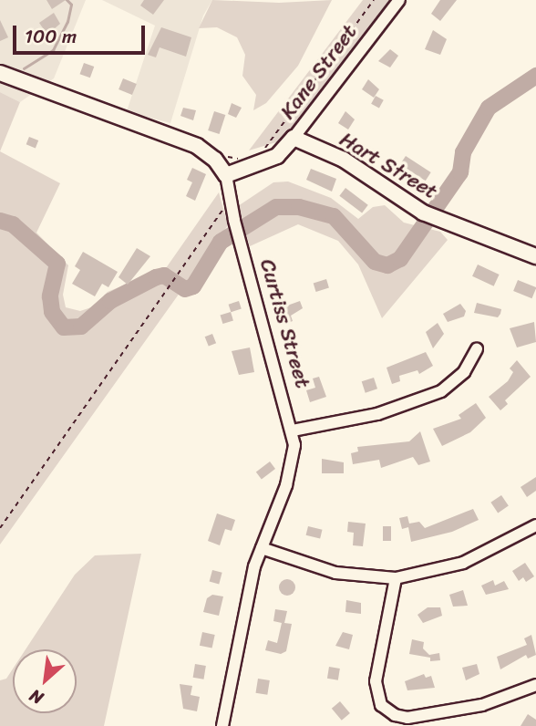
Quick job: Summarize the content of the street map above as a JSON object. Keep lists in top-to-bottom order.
{
  "streets": {
    "street": ["Kane Street", "Hart Street", "Curtiss Street"]
  },
  "crossings": [
    ["Kane Street", "Hart Street"]
  ],
  "scale_bar": "100 m",
  "north": "bottom left"
}
